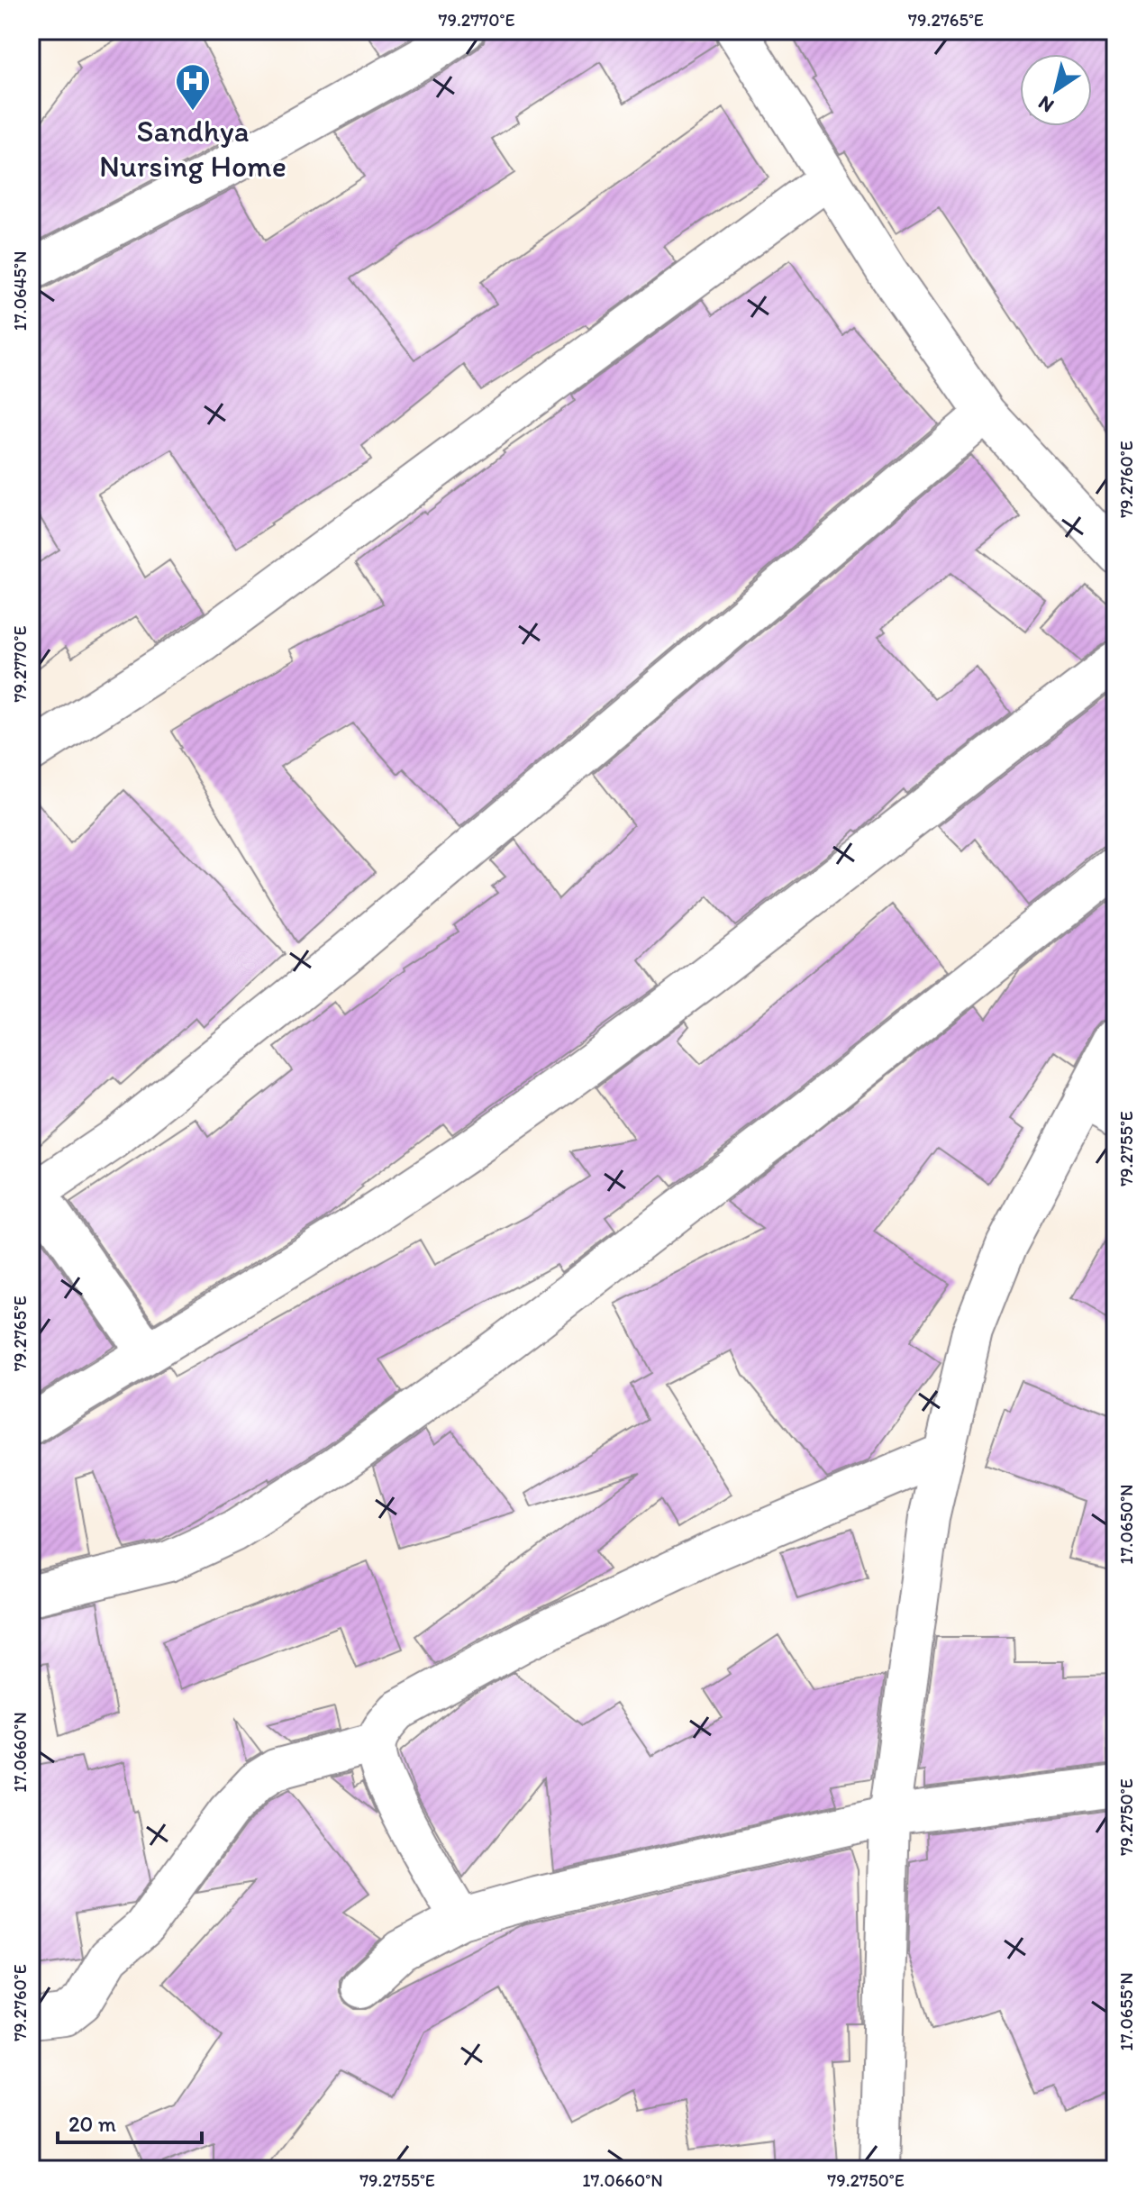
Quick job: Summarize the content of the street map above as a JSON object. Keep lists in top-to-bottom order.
{
  "places": {
    "hospital": ["Sandhya Nursing Home"]
  },
  "scale_bar": "20 m",
  "north": "bottom left",
  "coordinates": [
    "79.2770°E",
    "79.2765°E",
    "17.0645°N",
    "79.2760°E",
    "79.2755°E",
    "17.0650°N",
    "17.0660°N",
    "79.2750°E",
    "17.0655°N"
  ]
}
